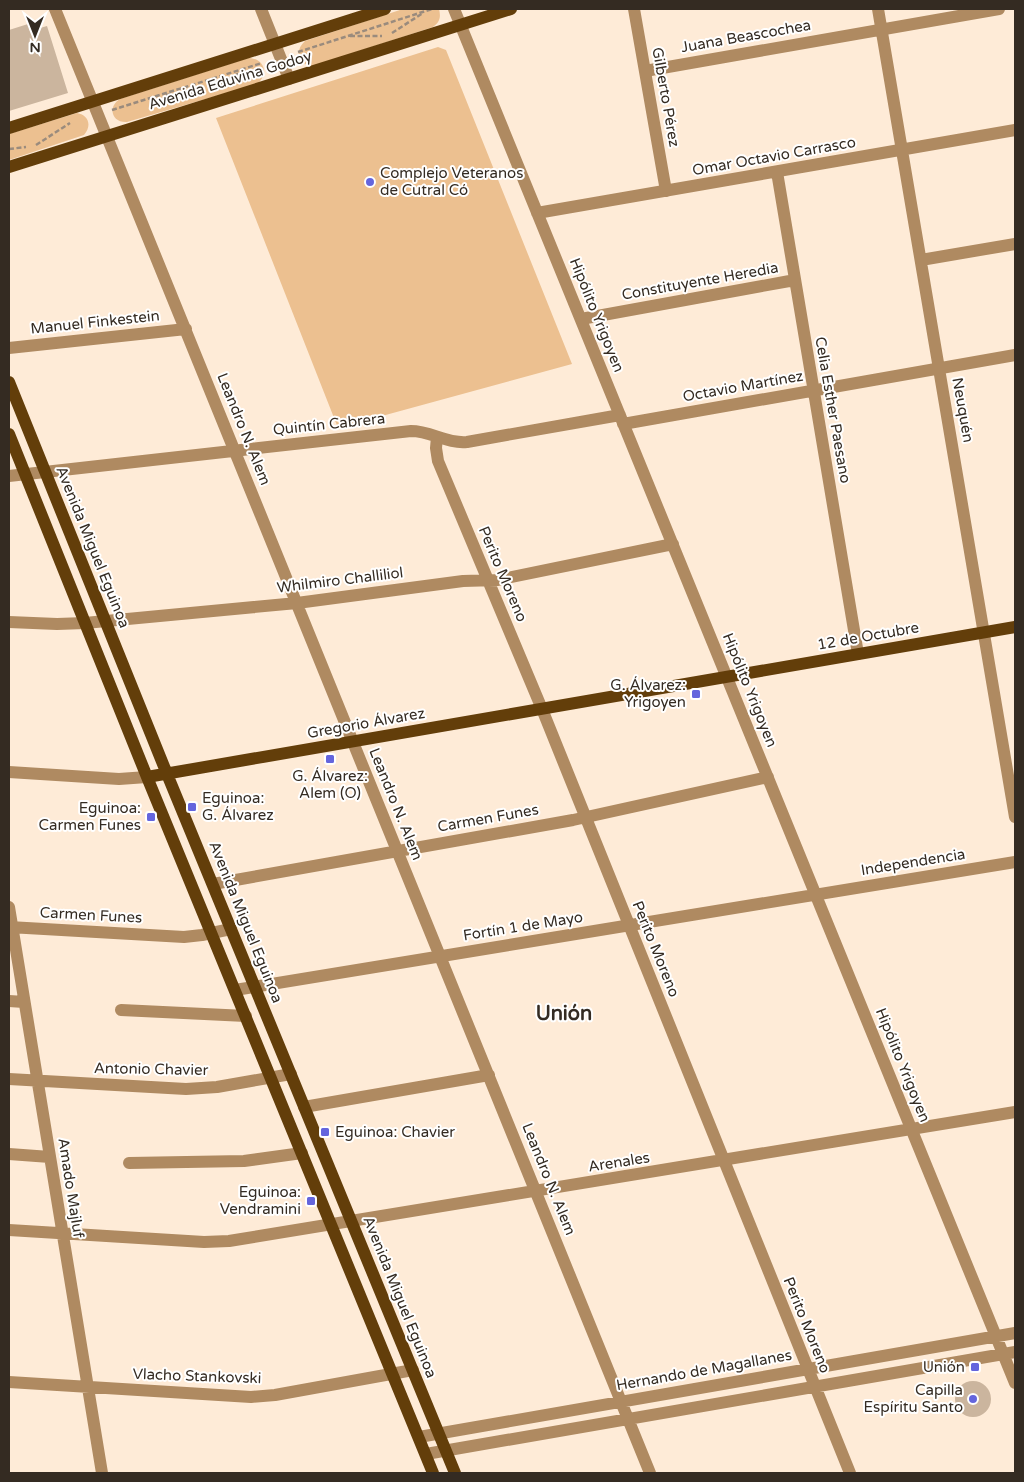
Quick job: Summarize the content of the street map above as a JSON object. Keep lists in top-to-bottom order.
{
  "streets": {
    "main road": [
      "Avenida Eduvina Godoy",
      "Avenida Miguel Eguinoa",
      "12 de Octubre",
      "Gregorio Álvarez"
    ],
    "street": [
      "Juana Beascochea",
      "Gilberto Pérez",
      "Omar Octavio Carrasco",
      "Constituyente Heredia",
      "Hipólito Yrigoyen",
      "Manuel Finkestein",
      "Octavio Martínez",
      "Celia Esther Paesano",
      "Neuquén",
      "Quintín Cabrera",
      "Leandro N. Alem",
      "Perito Moreno",
      "Whilmiro Challiliol",
      "Carmen Funes",
      "Independencia",
      "Fortín 1 de Mayo",
      "Antonio Chavier",
      "Arenales",
      "Amado Majluf",
      "Hernando de Magallanes",
      "Vlacho Stankovski"
    ]
  },
  "crossings": [
    ["Juana Beascochea", "Gilberto Pérez"],
    ["Juana Beascochea", "Neuquén"],
    ["Avenida Eduvina Godoy", "Hipólito Yrigoyen"],
    ["Avenida Eduvina Godoy", "Leandro N. Alem"],
    ["Gilberto Pérez", "Omar Octavio Carrasco"],
    ["Omar Octavio Carrasco", "Hipólito Yrigoyen"],
    ["Omar Octavio Carrasco", "Celia Esther Paesano"],
    ["Omar Octavio Carrasco", "Neuquén"],
    ["Constituyente Heredia", "Hipólito Yrigoyen"],
    ["Constituyente Heredia", "Celia Esther Paesano"],
    ["Hipólito Yrigoyen", "Octavio Martínez"],
    ["Hipólito Yrigoyen", "Quintín Cabrera"],
    ["Hipólito Yrigoyen", "Whilmiro Challiliol"],
    ["Hipólito Yrigoyen", "12 de Octubre"],
    ["Hipólito Yrigoyen", "Gregorio Álvarez"],
    ["Hipólito Yrigoyen", "Carmen Funes"],
    ["Hipólito Yrigoyen", "Independencia"],
    ["Hipólito Yrigoyen", "Fortín 1 de Mayo"],
    ["Hipólito Yrigoyen", "Arenales"],
    ["Hipólito Yrigoyen", "Hernando de Magallanes"],
    ["Manuel Finkestein", "Leandro N. Alem"],
    ["Octavio Martínez", "Celia Esther Paesano"],
    ["Octavio Martínez", "Neuquén"],
    ["Octavio Martínez", "Quintín Cabrera"],
    ["Celia Esther Paesano", "12 de Octubre"],
    ["Neuquén", "12 de Octubre"],
    ["Quintín Cabrera", "Leandro N. Alem"],
    ["Quintín Cabrera", "Avenida Miguel Eguinoa"],
    ["Quintín Cabrera", "Perito Moreno"],
    ["Leandro N. Alem", "Whilmiro Challiliol"],
    ["Leandro N. Alem", "Gregorio Álvarez"],
    ["Leandro N. Alem", "Carmen Funes"],
    ["Leandro N. Alem", "Fortín 1 de Mayo"],
    ["Leandro N. Alem", "Arenales"],
    ["Leandro N. Alem", "Hernando de Magallanes"],
    ["Avenida Miguel Eguinoa", "Whilmiro Challiliol"],
    ["Avenida Miguel Eguinoa", "Gregorio Álvarez"],
    ["Avenida Miguel Eguinoa", "Carmen Funes"],
    ["Avenida Miguel Eguinoa", "Fortín 1 de Mayo"],
    ["Avenida Miguel Eguinoa", "Antonio Chavier"],
    ["Avenida Miguel Eguinoa", "Arenales"],
    ["Avenida Miguel Eguinoa", "Hernando de Magallanes"],
    ["Avenida Miguel Eguinoa", "Vlacho Stankovski"],
    ["Perito Moreno", "Whilmiro Challiliol"],
    ["Perito Moreno", "Gregorio Álvarez"],
    ["Perito Moreno", "Carmen Funes"],
    ["Perito Moreno", "Fortín 1 de Mayo"],
    ["Perito Moreno", "Arenales"],
    ["Perito Moreno", "Hernando de Magallanes"],
    ["12 de Octubre", "Gregorio Álvarez"],
    ["Carmen Funes", "Amado Majluf"],
    ["Independencia", "Fortín 1 de Mayo"],
    ["Antonio Chavier", "Amado Majluf"],
    ["Arenales", "Amado Majluf"],
    ["Amado Majluf", "Vlacho Stankovski"]
  ],
  "districts": ["Unión"],
  "places": {
    "other": ["Complejo Veteranos de Cutral Có", "Capilla Espíritu Santo"],
    "transit": [
      "G. Álvarez: Yrigoyen",
      "G. Álvarez: Alem (O)",
      "Eguinoa: G. Álvarez",
      "Eguinoa: Carmen Funes",
      "Eguinoa: Chavier",
      "Eguinoa: Vendramini",
      "Unión"
    ]
  },
  "north": "bottom"
}
